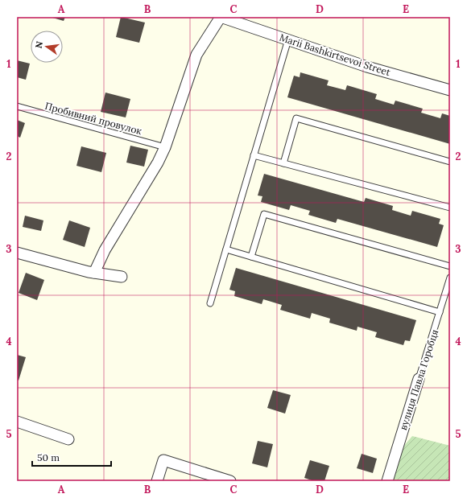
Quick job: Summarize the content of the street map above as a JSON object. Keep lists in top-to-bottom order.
{
  "streets": {
    "street": ["Marii Bashkirtsevoi Street", "вулиця Павла Горобця"],
    "lane": ["Пробивний провулок"]
  },
  "scale_bar": "50 m",
  "north": "left",
  "grid": {
    "columns": [
      "A",
      "B",
      "C",
      "D",
      "E"
    ],
    "rows": [
      "1",
      "2",
      "3",
      "4",
      "5"
    ]
  }
}
